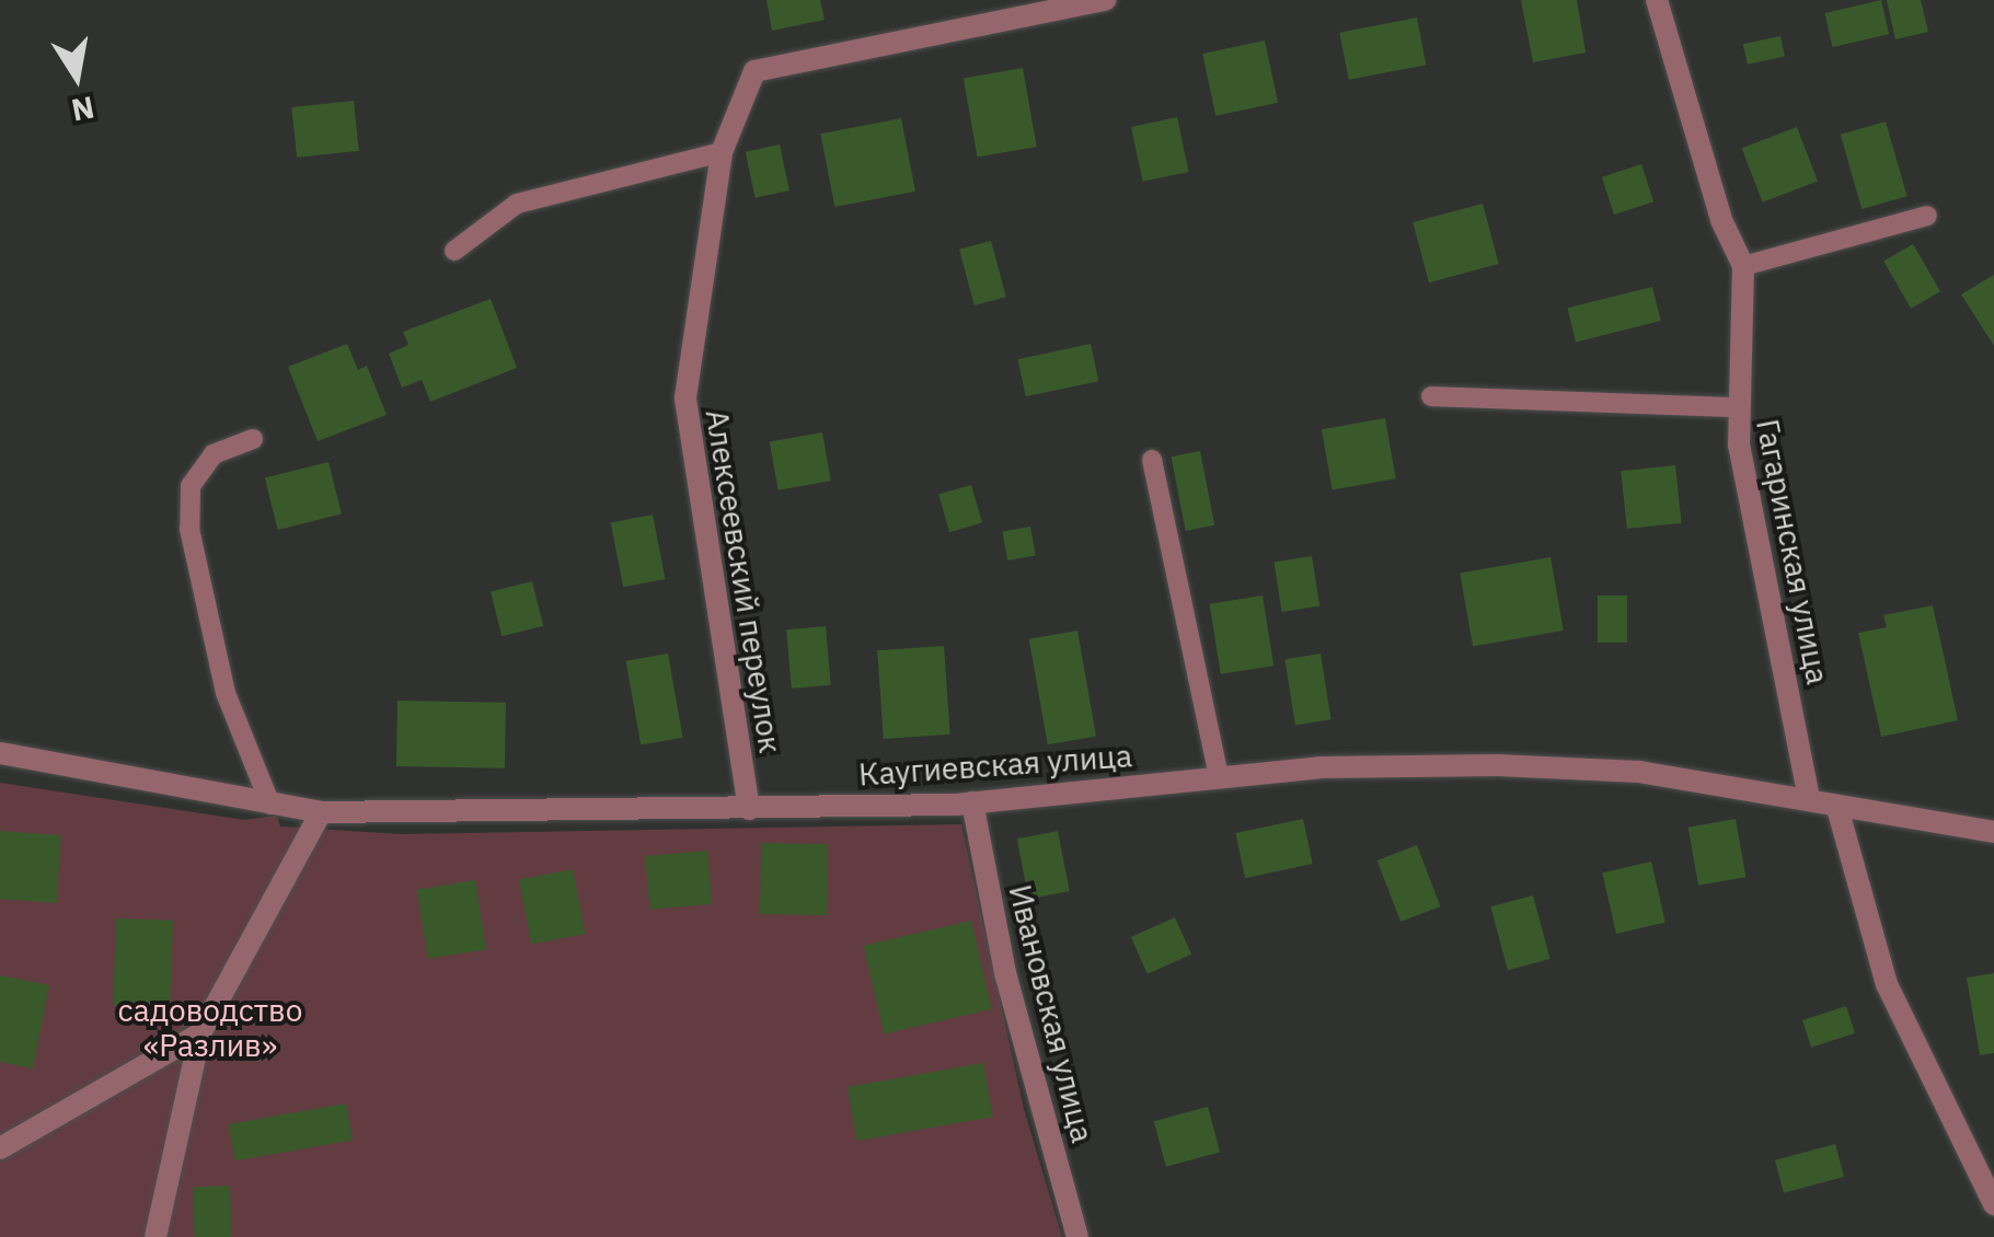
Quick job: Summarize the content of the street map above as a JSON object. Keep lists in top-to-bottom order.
{
  "streets": {
    "street": [
      "Гагаринская улица",
      "Алексеевский переулок",
      "Каугиевская улица",
      "Ивановская улица"
    ]
  },
  "crossings": [
    ["Гагаринская улица", "Каугиевская улица"],
    ["Алексеевский переулок", "Каугиевская улица"],
    ["Каугиевская улица", "Ивановская улица"]
  ],
  "parks": ["садоводство «Разлив»"],
  "north": "bottom"
}
